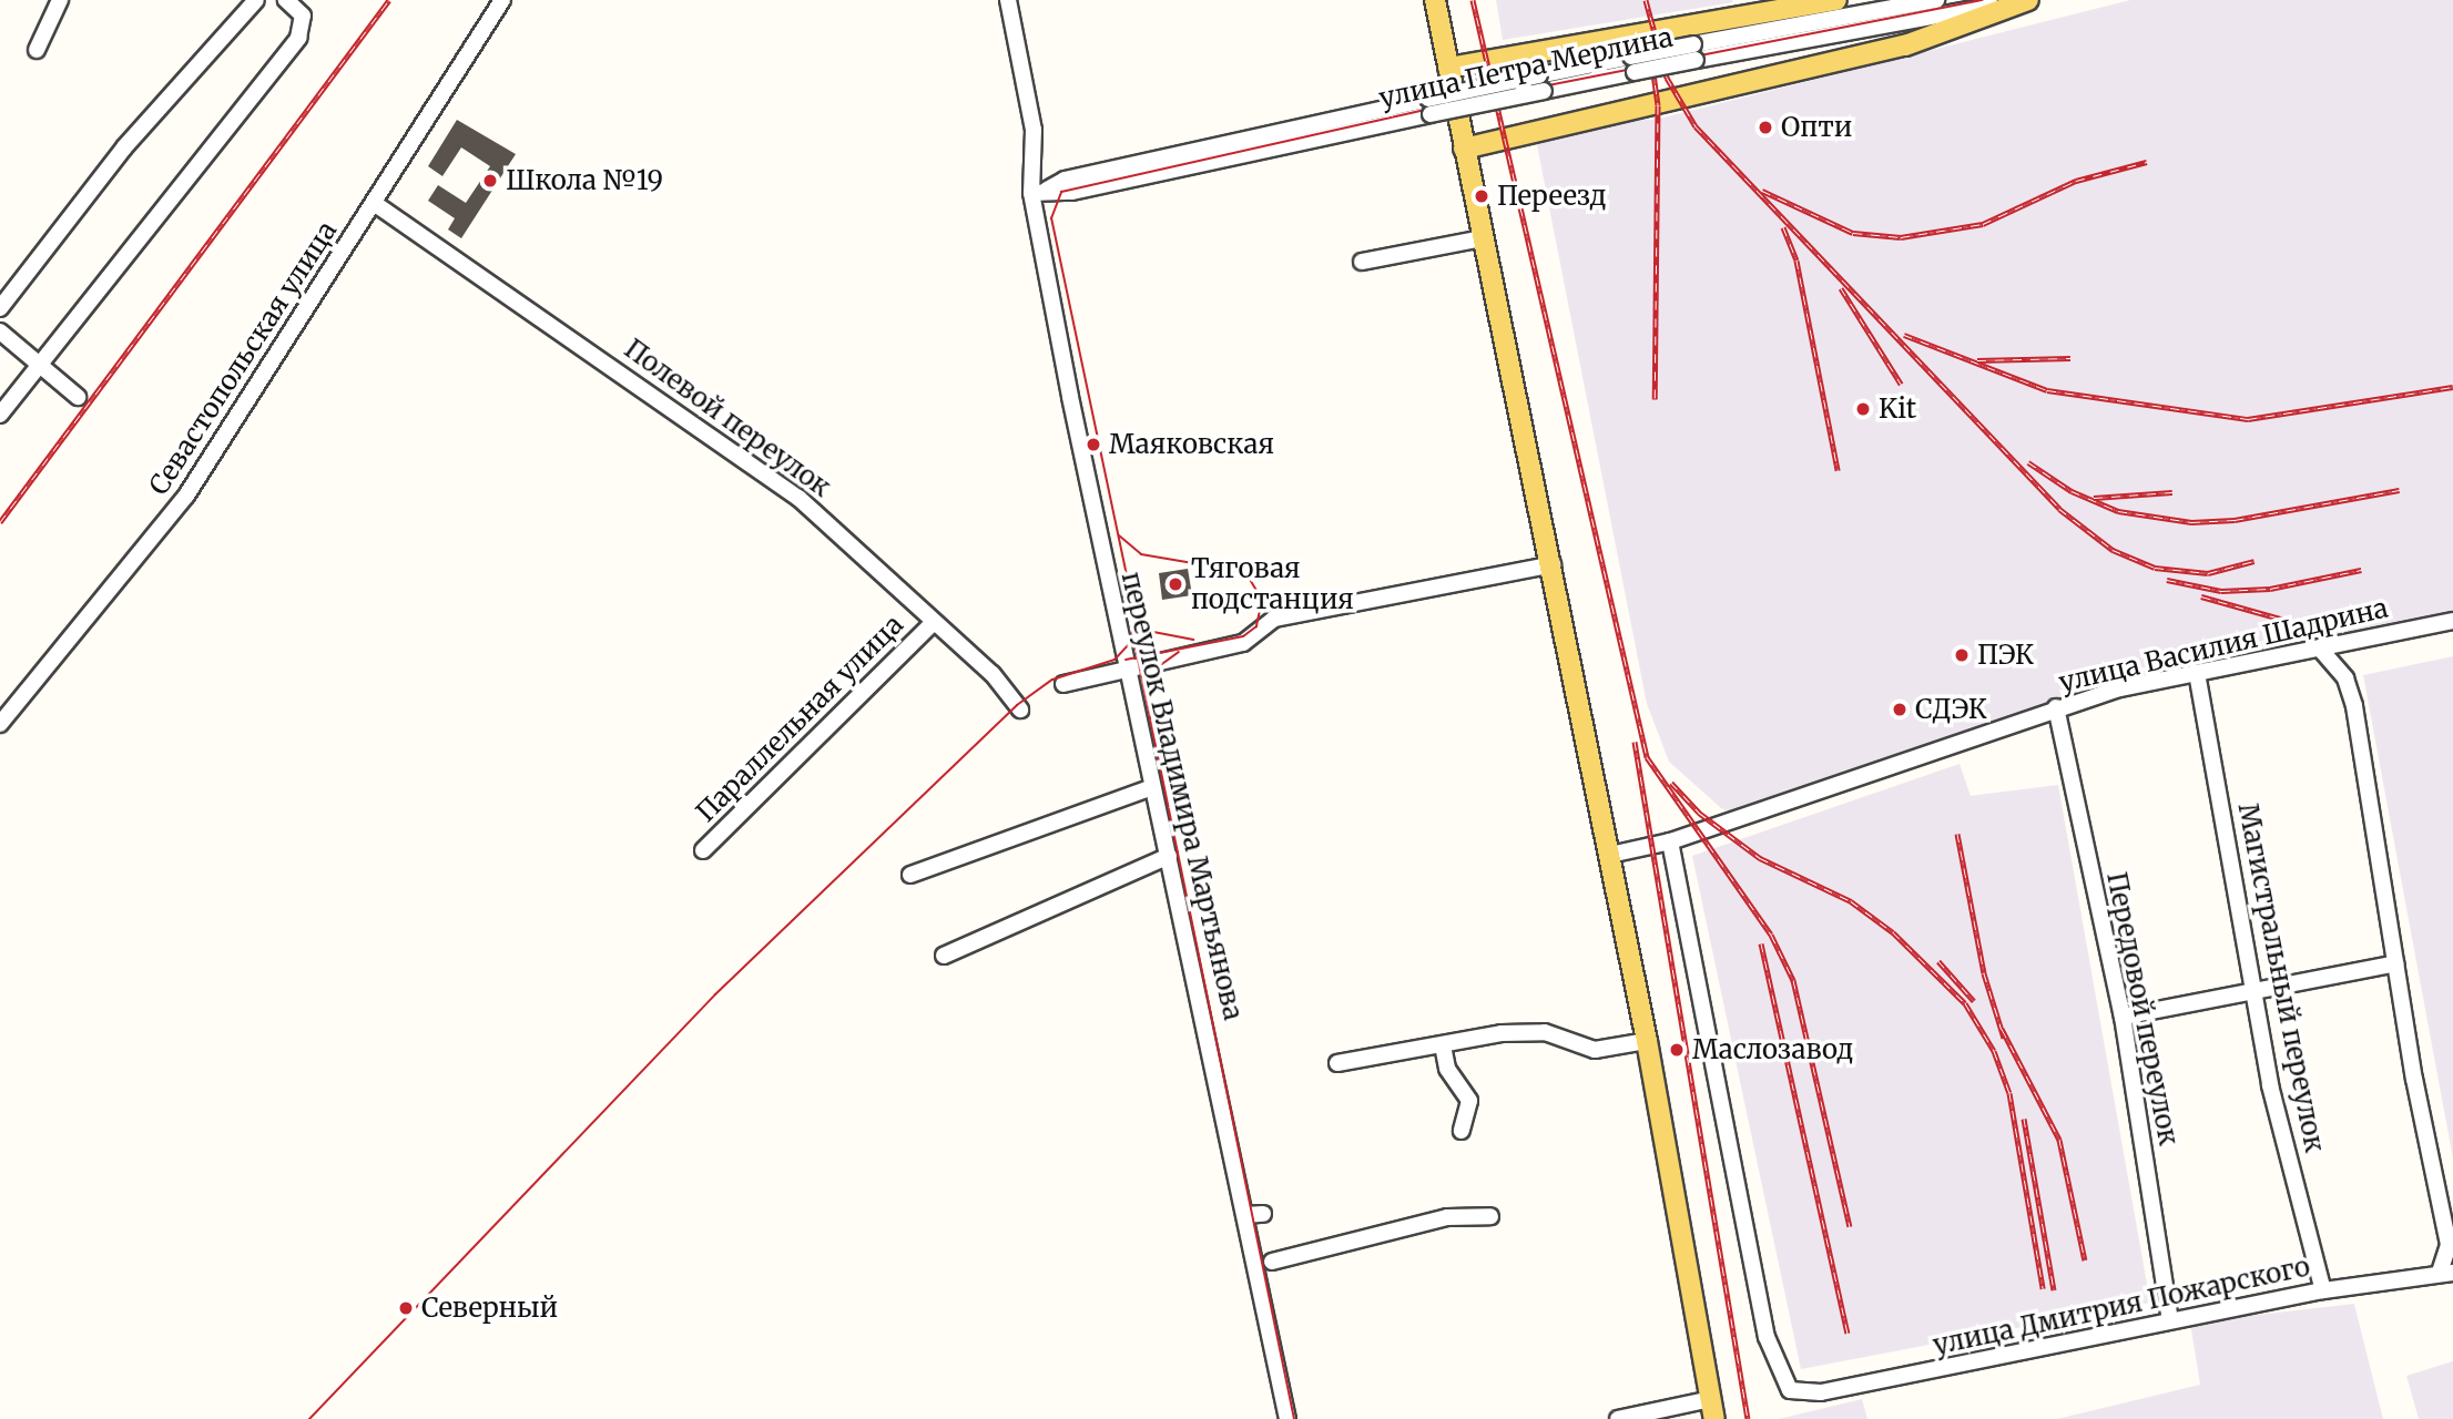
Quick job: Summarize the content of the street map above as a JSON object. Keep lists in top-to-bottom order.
{
  "streets": {
    "main road": ["улица Петра Мерлина"],
    "street": [
      "Севастопольская улица",
      "Полевой переулок",
      "улица Василия Шадрина",
      "Параллельная улица",
      "переулок Владимира Мартьянова",
      "Магистральный переулок",
      "Передовой переулок",
      "улица Дмитрия Пожарского"
    ]
  },
  "crossings": [
    ["улица Петра Мерлина", "переулок Владимира Мартьянова"],
    ["Севастопольская улица", "Полевой переулок"],
    ["Полевой переулок", "Параллельная улица"],
    ["улица Василия Шадрина", "Магистральный переулок"],
    ["улица Василия Шадрина", "Передовой переулок"],
    ["улица Василия Шадрина", "улица Дмитрия Пожарского"],
    ["Магистральный переулок", "улица Дмитрия Пожарского"],
    ["Передовой переулок", "улица Дмитрия Пожарского"]
  ],
  "places": [
    "Опти",
    "Школа №19",
    "Переезд",
    "Kit",
    "Маяковская",
    "Тяговая подстанция",
    "ПЭК",
    "СДЭК",
    "Маслозавод",
    "Северный"
  ]
}
